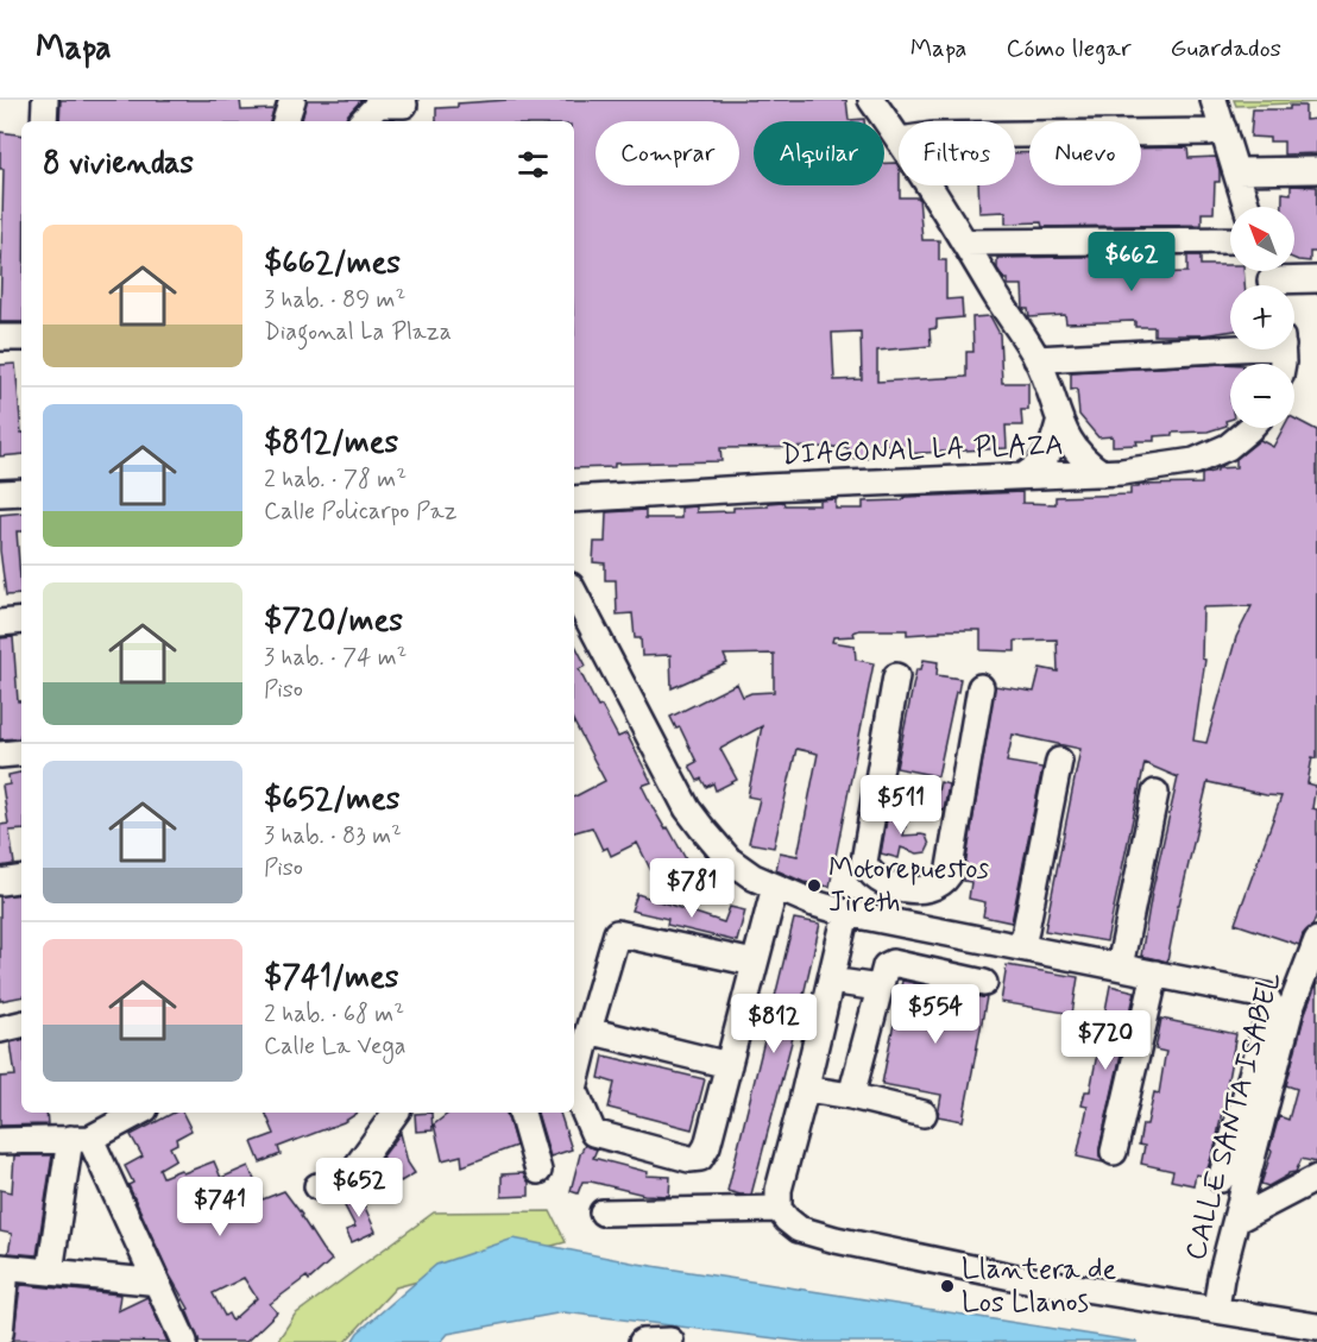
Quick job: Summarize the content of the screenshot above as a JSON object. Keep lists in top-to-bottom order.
{
  "streets": {
    "street": ["DIAGONAL LA PLAZA", "CALLE SANTA ISABEL"]
  },
  "places": ["Motorepuestos Jireth", "Llantera de Los Llanos"],
  "north": "top left",
  "page": {
    "header": "Mapa",
    "nav": ["Mapa", "Cómo llegar", "Guardados"],
    "chip": [
      "Comprar",
      "Alquilar",
      "Filtros",
      "Nuevo"
    ],
    "heading": "8 viviendas",
    "map_buttons": ["+", "−"],
    "list": [
      {
        "name": "$662/mes",
        "note": "3 hab. · 89 m² · Diagonal La Plaza"
      },
      {
        "name": "$812/mes",
        "note": "2 hab. · 78 m² · Calle Policarpo Paz"
      },
      {
        "name": "$720/mes",
        "note": "3 hab. · 74 m² · Piso"
      },
      {
        "name": "$652/mes",
        "note": "3 hab. · 83 m² · Piso"
      },
      {
        "name": "$741/mes",
        "note": "2 hab. · 68 m² · Calle La Vega"
      }
    ],
    "price": [
      "$662",
      "$511",
      "$781",
      "$554",
      "$812",
      "$720",
      "$652",
      "$741"
    ]
  }
}
